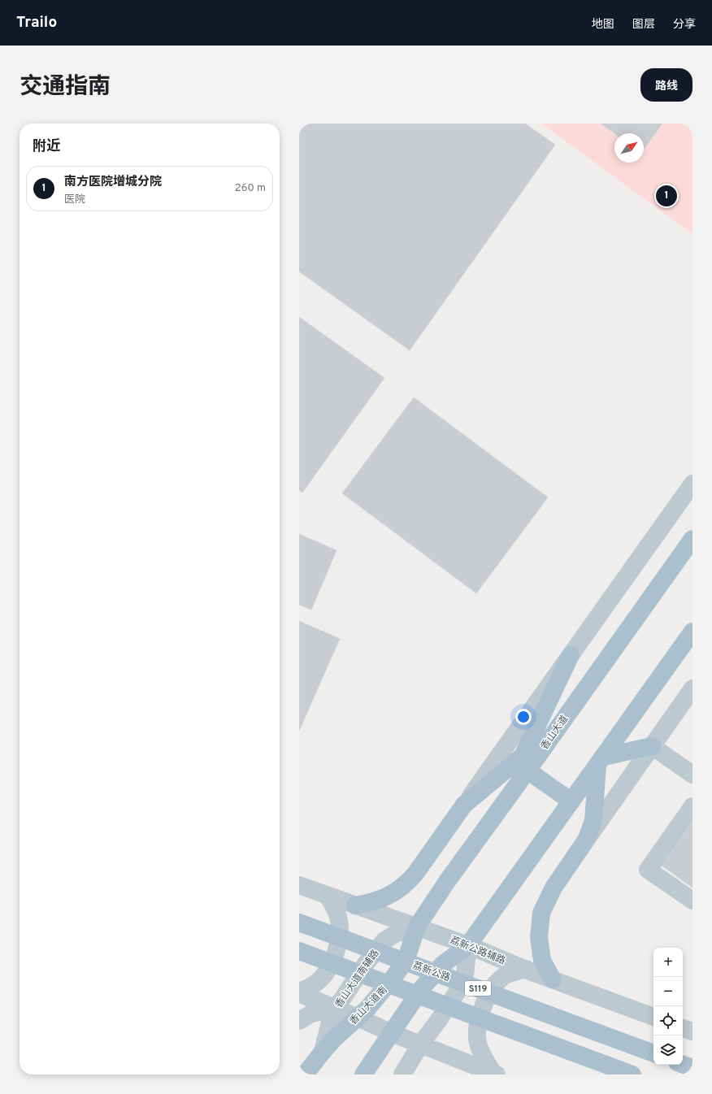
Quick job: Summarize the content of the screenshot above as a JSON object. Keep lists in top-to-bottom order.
{
  "streets": {
    "main road": [
      "香山大道",
      "荔新公路",
      "S119",
      "香山大道南"
    ],
    "street": ["荔新公路辅路", "香山大道南辅路"]
  },
  "crossings": [
    ["香山大道", "荔新公路辅路"],
    ["香山大道", "香山大道南辅路"],
    ["香山大道", "香山大道南"],
    ["荔新公路辅路", "香山大道南辅路"],
    ["荔新公路辅路", "香山大道南"],
    ["香山大道南辅路", "香山大道南"]
  ],
  "north": "top right",
  "page": {
    "header": "Trailo",
    "nav": ["地图", "图层", "分享"],
    "title": "交通指南",
    "buttons": "路线",
    "heading": "附近",
    "list": [
      {
        "mark": "1",
        "name": "南方医院增城分院",
        "note": "医院",
        "value": "260 m"
      }
    ],
    "pins": "1",
    "map_buttons": ["+", "−"]
  }
}
